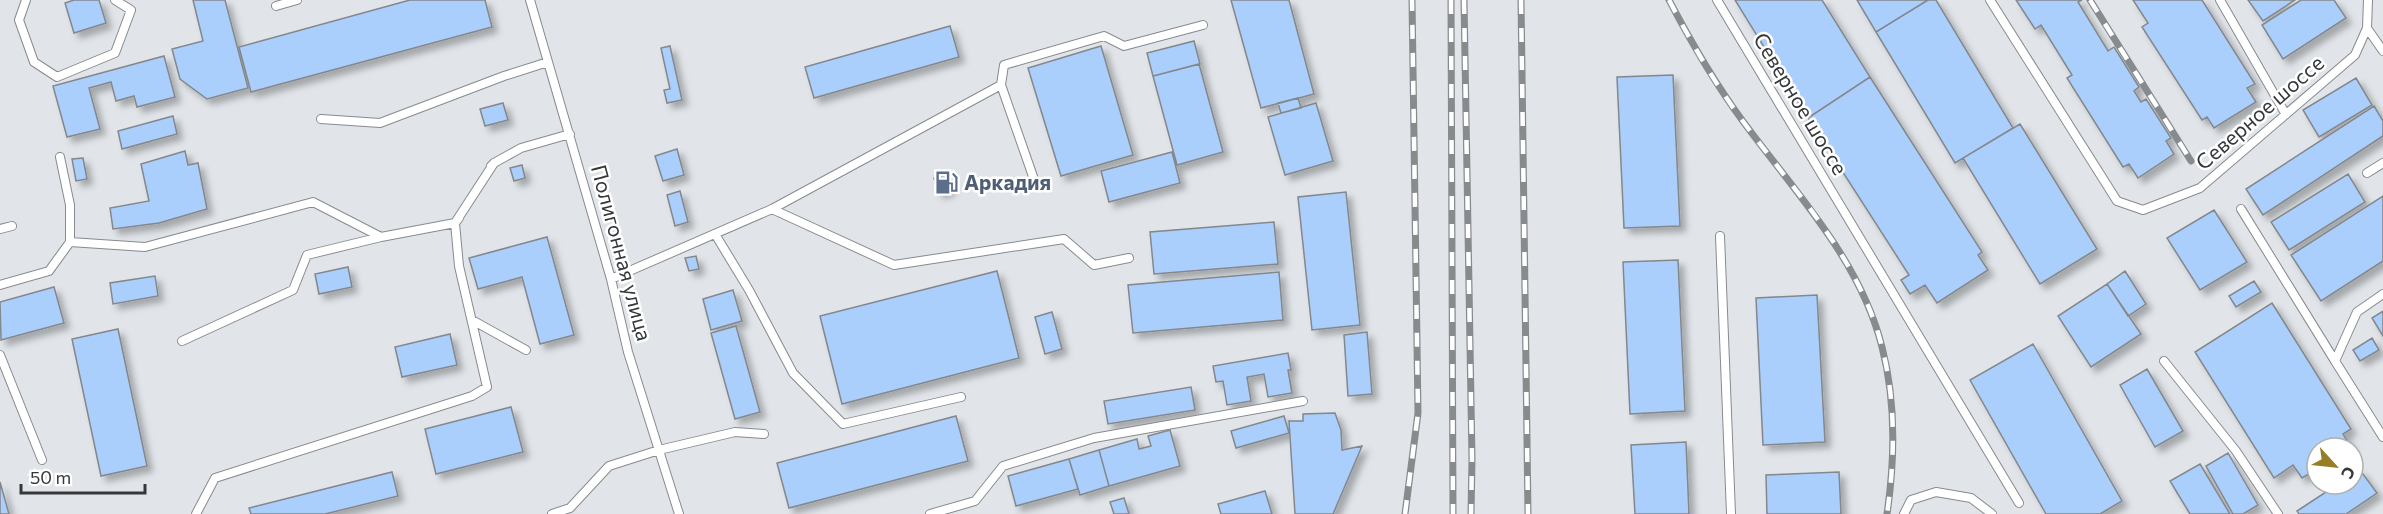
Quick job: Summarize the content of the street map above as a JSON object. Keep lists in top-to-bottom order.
{
  "streets": {
    "lane": ["Северное шоссе", "Полигонная улица"]
  },
  "places": {
    "fuel station": ["Аркадия"]
  },
  "scale_bar": "50 m",
  "north": "bottom right"
}
